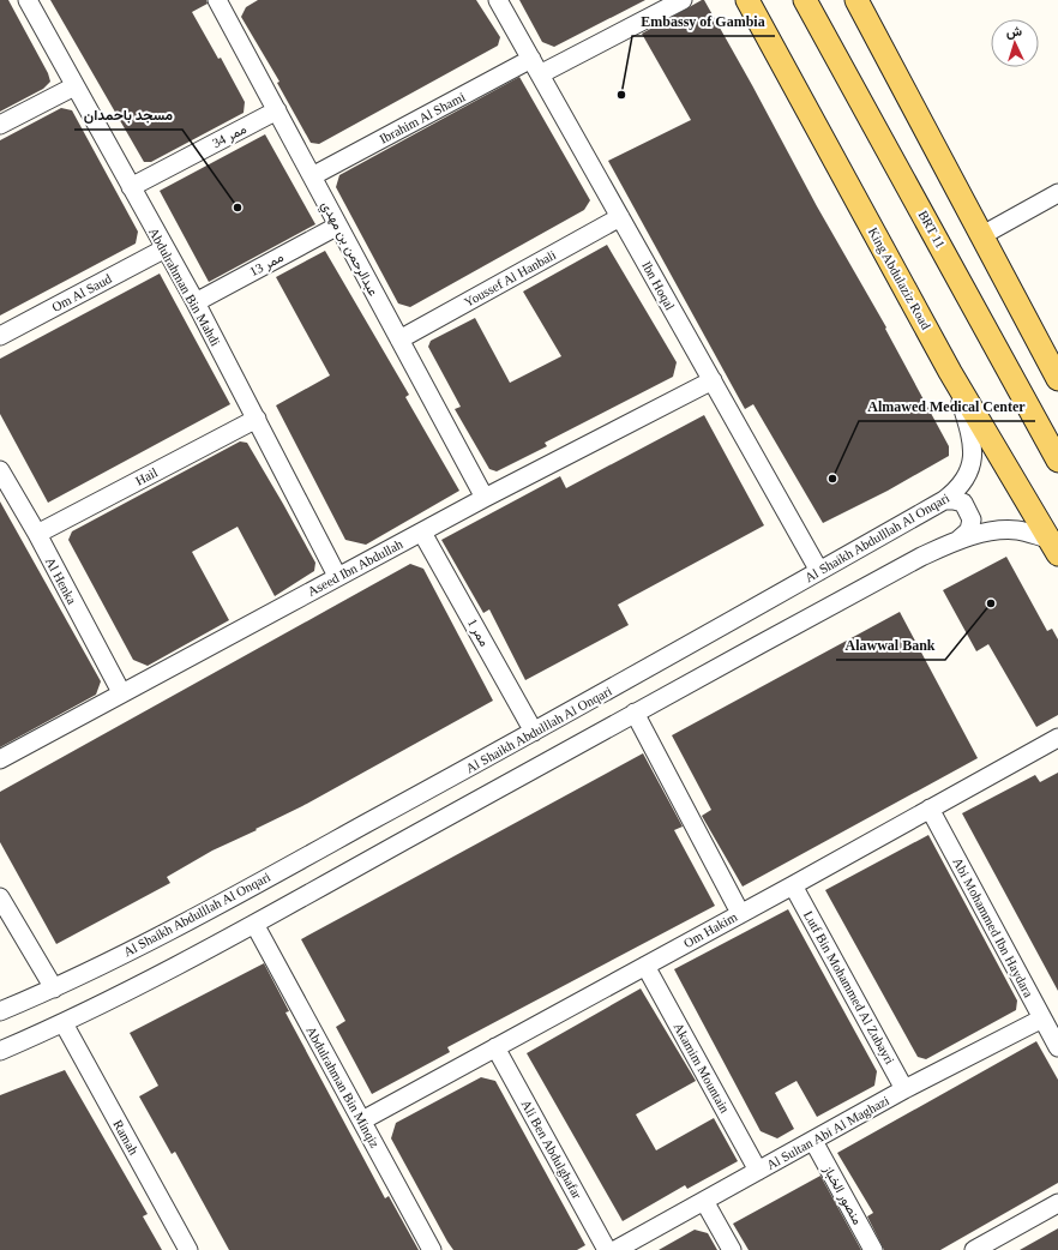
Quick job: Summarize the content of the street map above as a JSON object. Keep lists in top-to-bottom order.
{
  "streets": {
    "main road": ["BRT 11", "King Abdulaziz Road"],
    "street": [
      "Ibrahim Al Shami",
      "ممر 34",
      "عبدالرحمن بن مهدي",
      "ممر 13",
      "Youssef Al Hanbali",
      "Ibn Hoqal",
      "Abdulrahman Bin Mahdi",
      "Om Al Saud",
      "Hail",
      "Al Shaikh Abdulllah Al Onqari",
      "Aseed Ibn Abdullah",
      "Al Henka",
      "ممر 1",
      "Abi Mohammed Ibn Haydara",
      "Om Hakim",
      "Lutf Bin Mohammed Al Zubayri",
      "Akamim Mountain",
      "Abdulrahman Bin Minqiz",
      "Al Sultan Abi Al Maghazi",
      "Ramah",
      "Ali Ben Abdulghafar",
      "منصور الخباز"
    ]
  },
  "crossings": [
    ["Ibrahim Al Shami", "عبدالرحمن بن مهدي"],
    ["Ibrahim Al Shami", "Ibn Hoqal"],
    ["ممر 34", "عبدالرحمن بن مهدي"],
    ["ممر 34", "Abdulrahman Bin Mahdi"],
    ["عبدالرحمن بن مهدي", "ممر 13"],
    ["عبدالرحمن بن مهدي", "Youssef Al Hanbali"],
    ["عبدالرحمن بن مهدي", "Aseed Ibn Abdullah"],
    ["ممر 13", "Abdulrahman Bin Mahdi"],
    ["Youssef Al Hanbali", "Ibn Hoqal"],
    ["King Abdulaziz Road", "Al Shaikh Abdulllah Al Onqari"],
    ["Ibn Hoqal", "Al Shaikh Abdulllah Al Onqari"],
    ["Ibn Hoqal", "Aseed Ibn Abdullah"],
    ["Abdulrahman Bin Mahdi", "Om Al Saud"],
    ["Abdulrahman Bin Mahdi", "Hail"],
    ["Abdulrahman Bin Mahdi", "Aseed Ibn Abdullah"],
    ["Hail", "Al Henka"],
    ["Al Shaikh Abdulllah Al Onqari", "ممر 1"],
    ["Aseed Ibn Abdullah", "Al Henka"],
    ["Aseed Ibn Abdullah", "ممر 1"],
    ["Abi Mohammed Ibn Haydara", "Om Hakim"],
    ["Abi Mohammed Ibn Haydara", "Al Sultan Abi Al Maghazi"],
    ["Om Hakim", "Lutf Bin Mohammed Al Zubayri"],
    ["Om Hakim", "Akamim Mountain"],
    ["Om Hakim", "Abdulrahman Bin Minqiz"],
    ["Om Hakim", "Ali Ben Abdulghafar"],
    ["Lutf Bin Mohammed Al Zubayri", "Al Sultan Abi Al Maghazi"],
    ["Akamim Mountain", "Al Sultan Abi Al Maghazi"],
    ["Al Sultan Abi Al Maghazi", "منصور الخباز"]
  ],
  "places": [
    "Embassy of Gambia",
    "مسجد باحمدان",
    "Almawed Medical Center",
    "Alawwal Bank"
  ],
  "north": "top"
}
